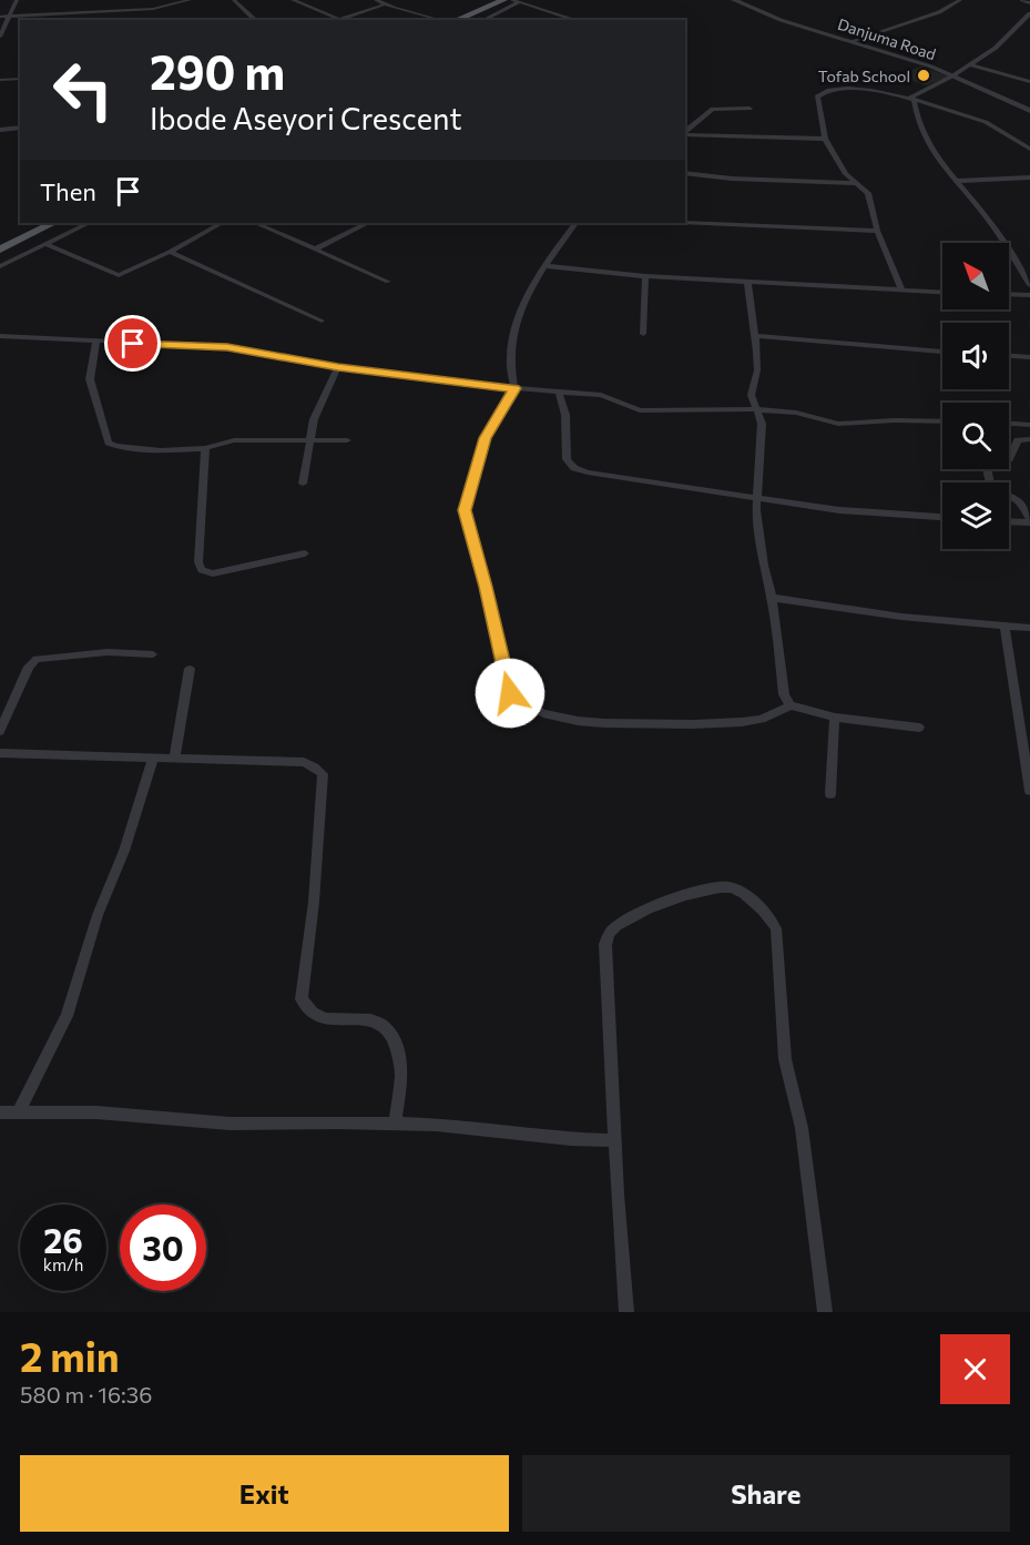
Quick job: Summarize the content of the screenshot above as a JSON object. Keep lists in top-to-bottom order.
{
  "streets": {
    "street": ["Danjuma Road"]
  },
  "places": ["Tofab School"],
  "north": "top left",
  "page": {
    "turn": ["290 m", "Ibode Aseyori Crescent"],
    "then": "Then",
    "speed": "26 km/h",
    "limit": "30",
    "heading": ["2 min", "580 m · 16:36"],
    "buttons": ["Exit", "Share"]
  }
}
